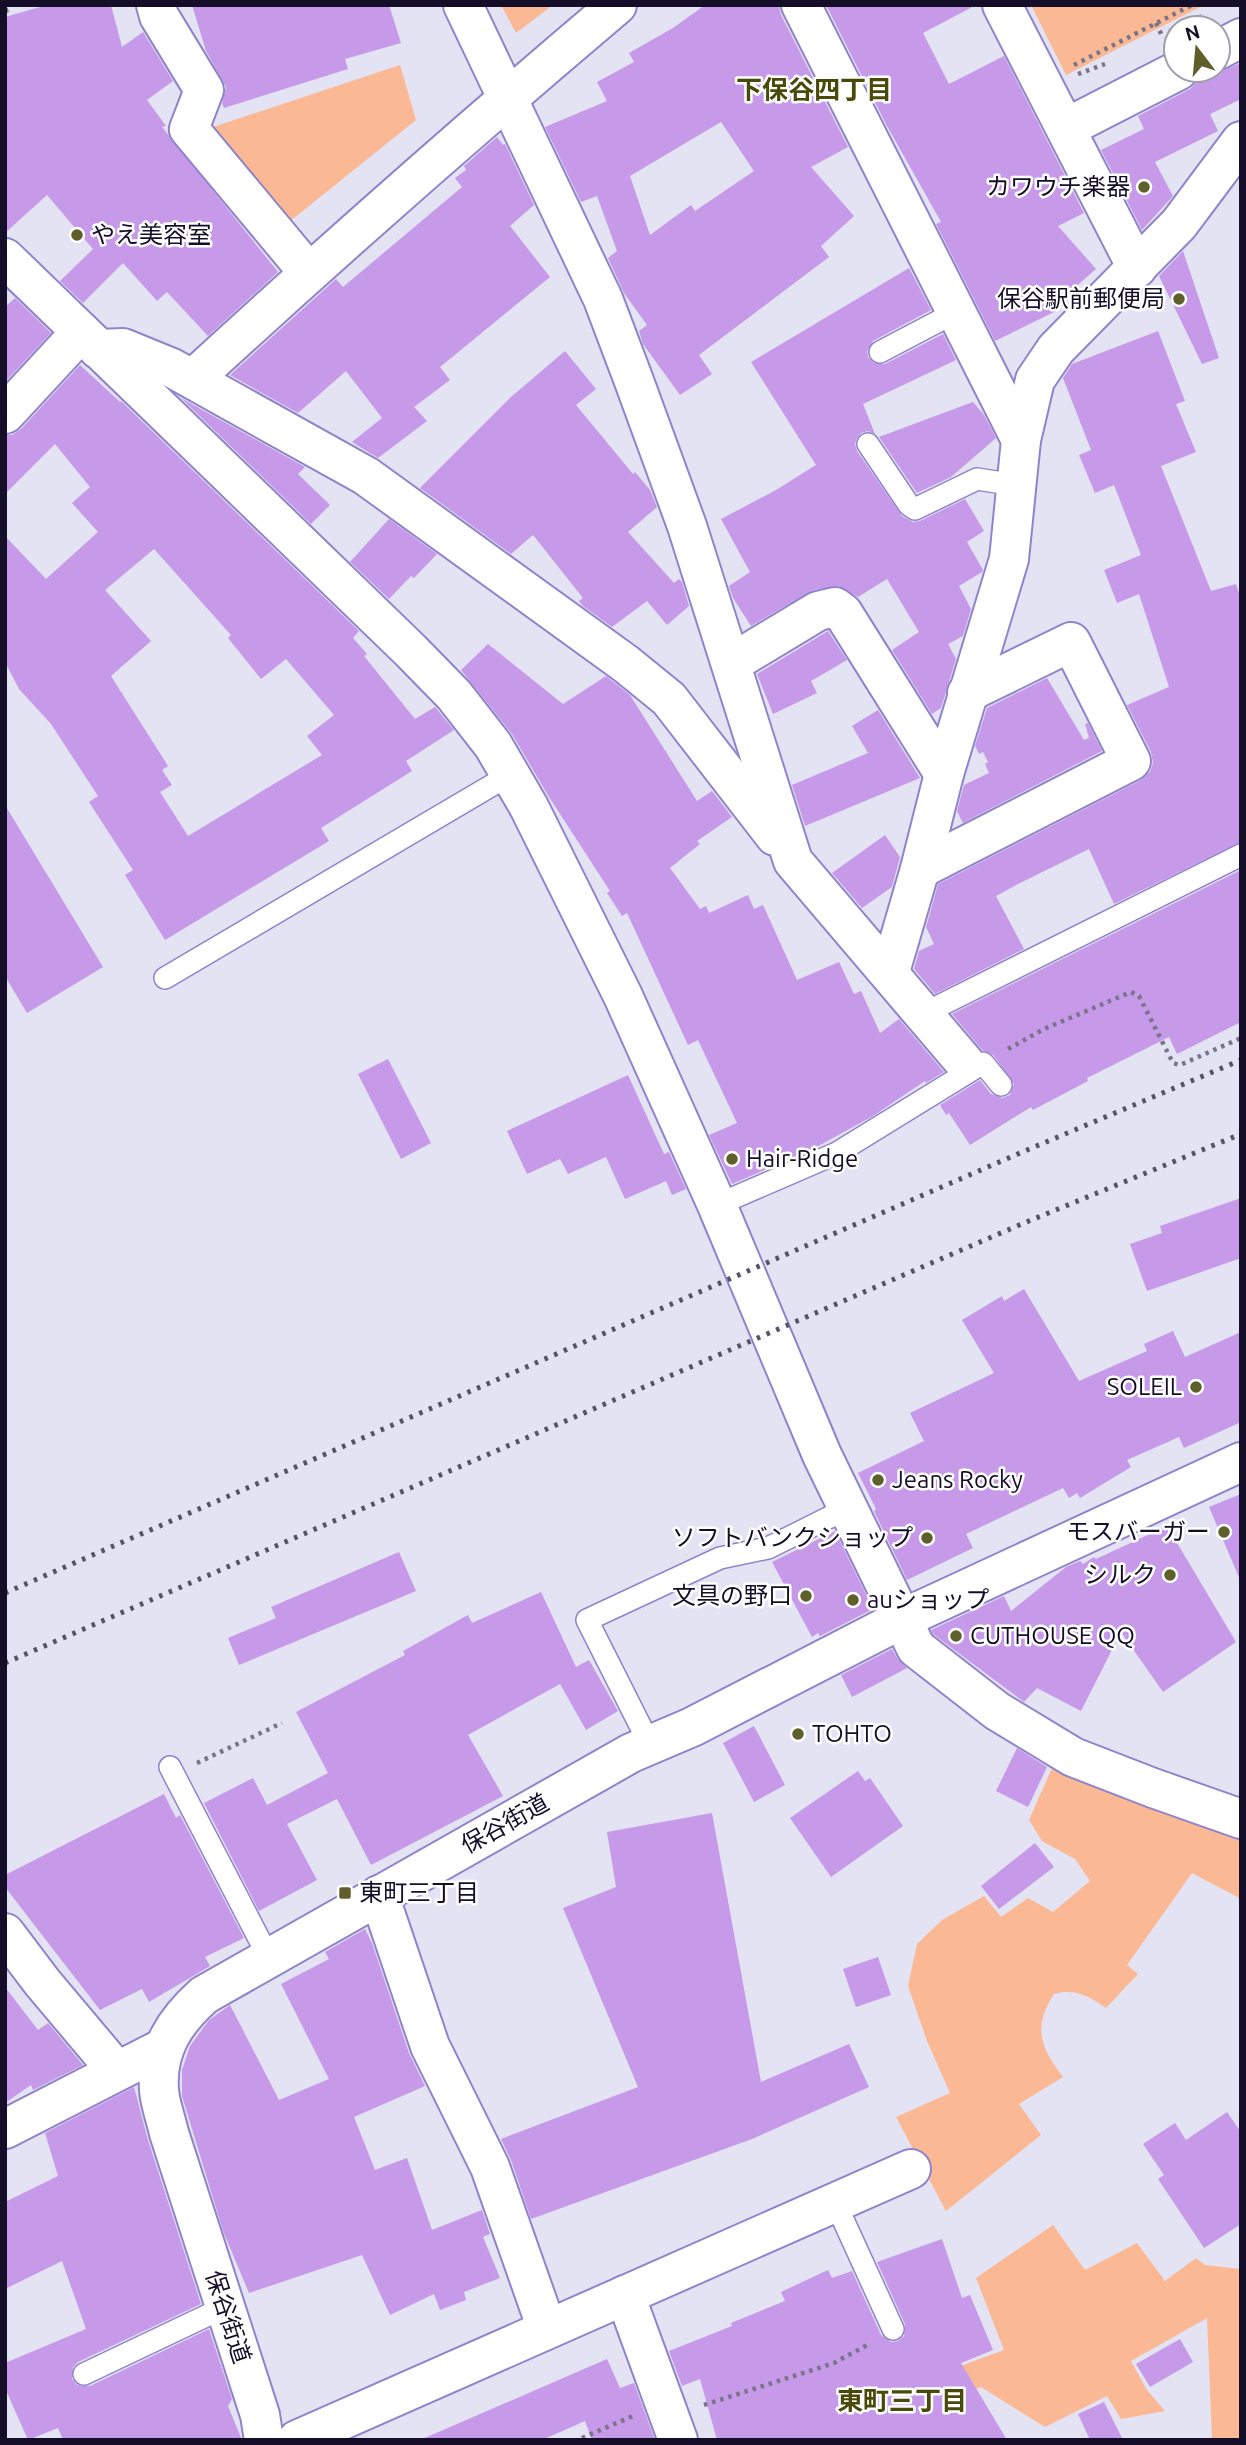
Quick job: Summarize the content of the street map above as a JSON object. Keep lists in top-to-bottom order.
{
  "streets": {
    "street": ["保谷街道"]
  },
  "districts": ["下保谷四丁目", "東町三丁目"],
  "places": {
    "other": [
      "カワウチ楽器",
      "やえ美容室",
      "保谷駅前郵便局",
      "Hair-Ridge",
      "SOLEIL",
      "Jeans Rocky",
      "モスバーガー",
      "ソフトバンクショップ",
      "シルク",
      "文具の野口",
      "auショップ",
      "CUTHOUSE QQ",
      "TOHTO"
    ],
    "transit": ["東町三丁目"]
  },
  "north": "top"
}
